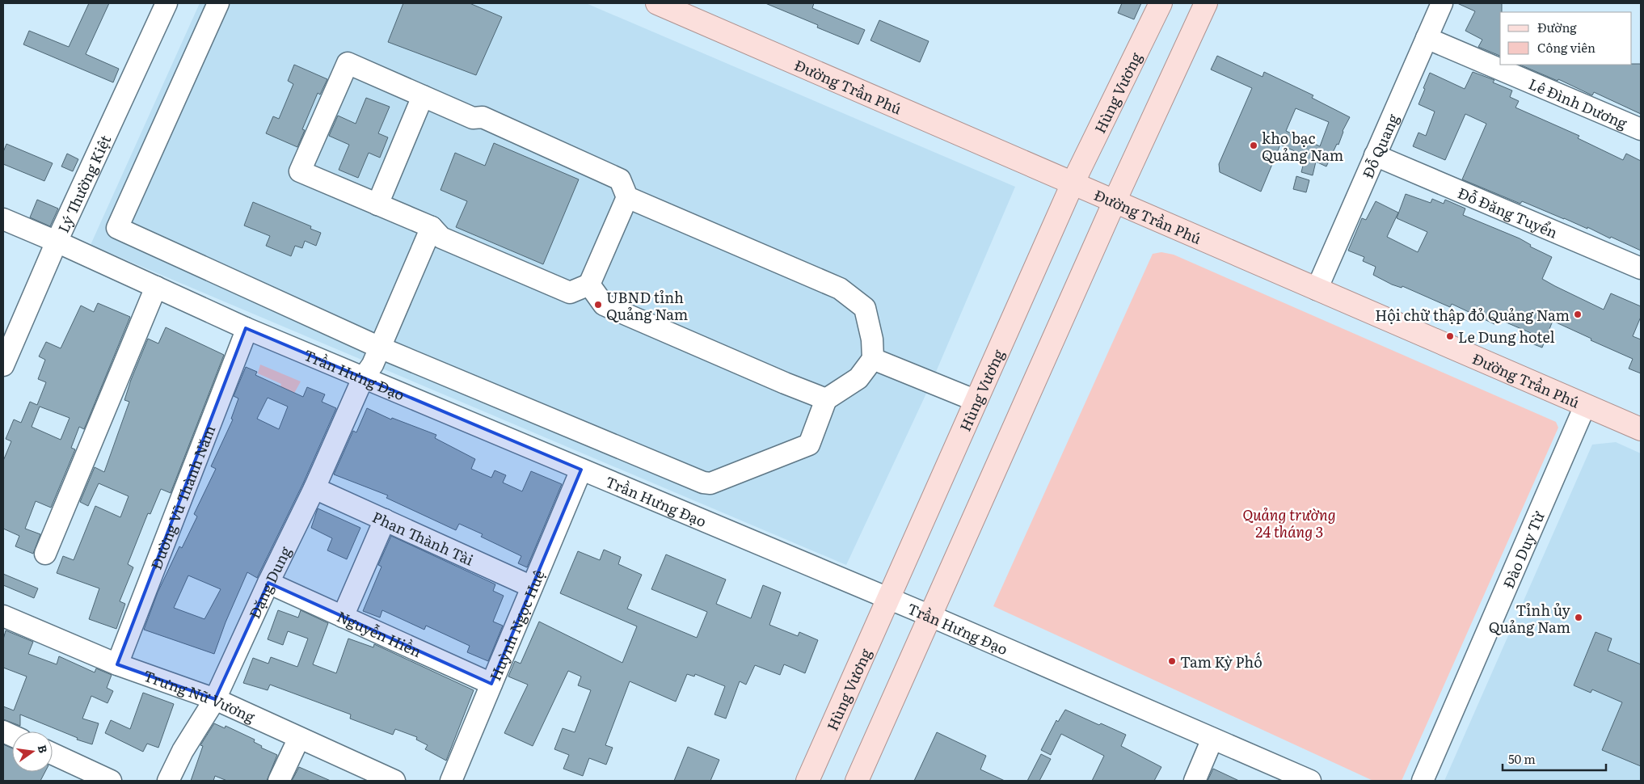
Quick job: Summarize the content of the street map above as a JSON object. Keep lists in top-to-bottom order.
{
  "streets": {
    "main road": ["Đường Trần Phú", "Hùng Vương"],
    "street": [
      "Lê Đình Dương",
      "Đỗ Quang",
      "Lý Thường Kiệt",
      "Đỗ Đăng Tuyển",
      "Trần Hưng Đạo",
      "Đường Vũ Thành Năm",
      "Phan Thành Tài",
      "Đào Duy Từ",
      "Đặng Dung",
      "Huỳnh Ngọc Huệ",
      "Nguyễn Hiền",
      "Trưng Nữ Vương"
    ]
  },
  "crossings": [
    ["Đường Trần Phú", "Hùng Vương"],
    ["Đường Trần Phú", "Đỗ Quang"],
    ["Đường Trần Phú", "Đào Duy Từ"],
    ["Hùng Vương", "Trần Hưng Đạo"],
    ["Lê Đình Dương", "Đỗ Quang"],
    ["Đỗ Quang", "Đỗ Đăng Tuyển"],
    ["Lý Thường Kiệt", "Trần Hưng Đạo"],
    ["Trần Hưng Đạo", "Đường Vũ Thành Năm"],
    ["Trần Hưng Đạo", "Đặng Dung"],
    ["Trần Hưng Đạo", "Huỳnh Ngọc Huệ"],
    ["Đường Vũ Thành Năm", "Trưng Nữ Vương"],
    ["Phan Thành Tài", "Đặng Dung"],
    ["Phan Thành Tài", "Huỳnh Ngọc Huệ"],
    ["Đặng Dung", "Nguyễn Hiền"],
    ["Đặng Dung", "Trưng Nữ Vương"],
    ["Huỳnh Ngọc Huệ", "Nguyễn Hiền"]
  ],
  "parks": ["Quảng trường 24 tháng 3"],
  "places": [
    "kho bạc Quảng Nam",
    "UBND tỉnh Quảng Nam",
    "Hội chữ thập đỏ Quảng Nam",
    "Le Dung hotel",
    "Tỉnh ủy Quảng Nam",
    "Tam Kỳ Phố"
  ],
  "legend": ["Đường", "Công viên"],
  "scale_bar": "50 m",
  "north": "right"
}
